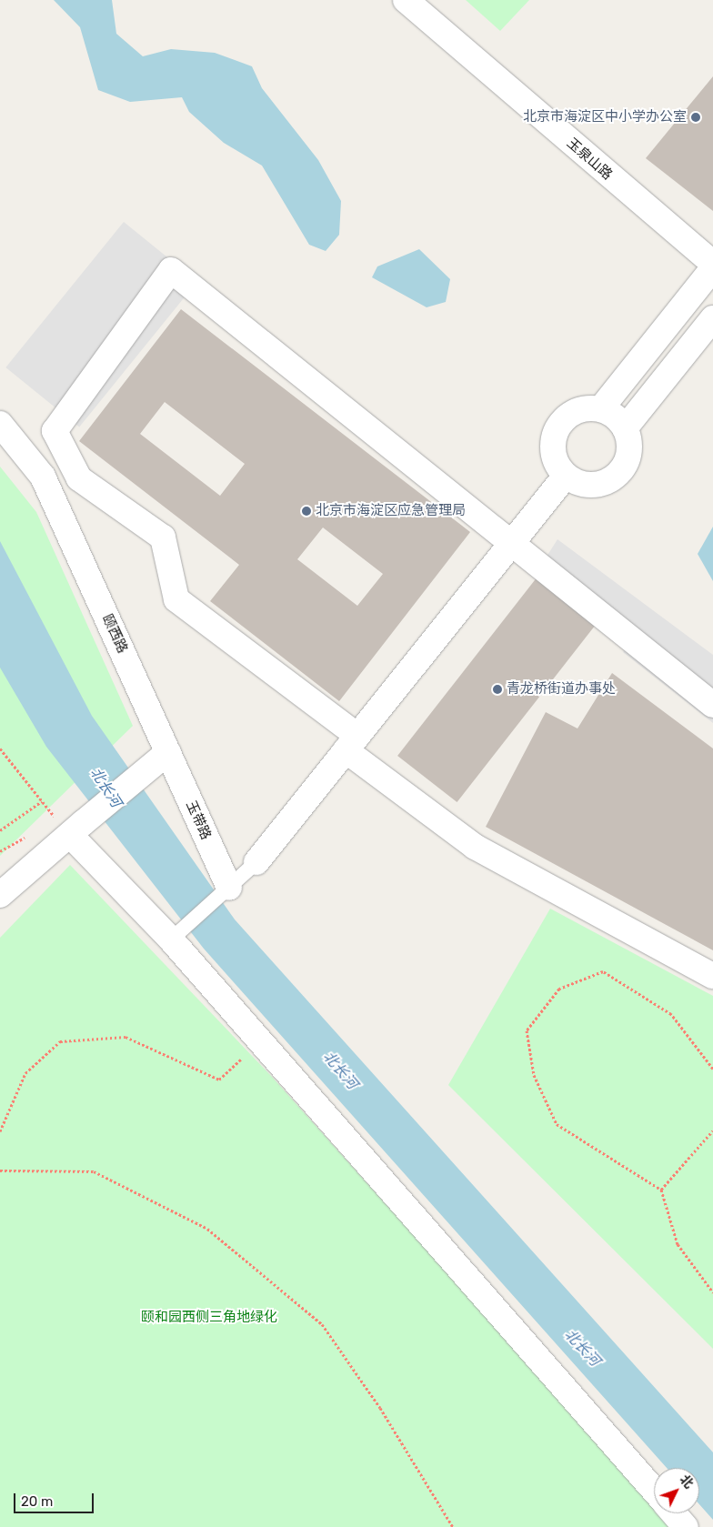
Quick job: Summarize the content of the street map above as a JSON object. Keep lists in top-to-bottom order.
{
  "streets": {
    "street": ["玉泉山路", "颐西路", "玉带路"]
  },
  "crossings": [
    ["颐西路", "玉带路"]
  ],
  "water": ["北长河"],
  "parks": ["颐和园西侧三角地绿化"],
  "places": ["北京市海淀区中小学办公室", "北京市海淀区应急管理局", "青龙桥街道办事处"],
  "scale_bar": "20 m",
  "north": "top right"
}
